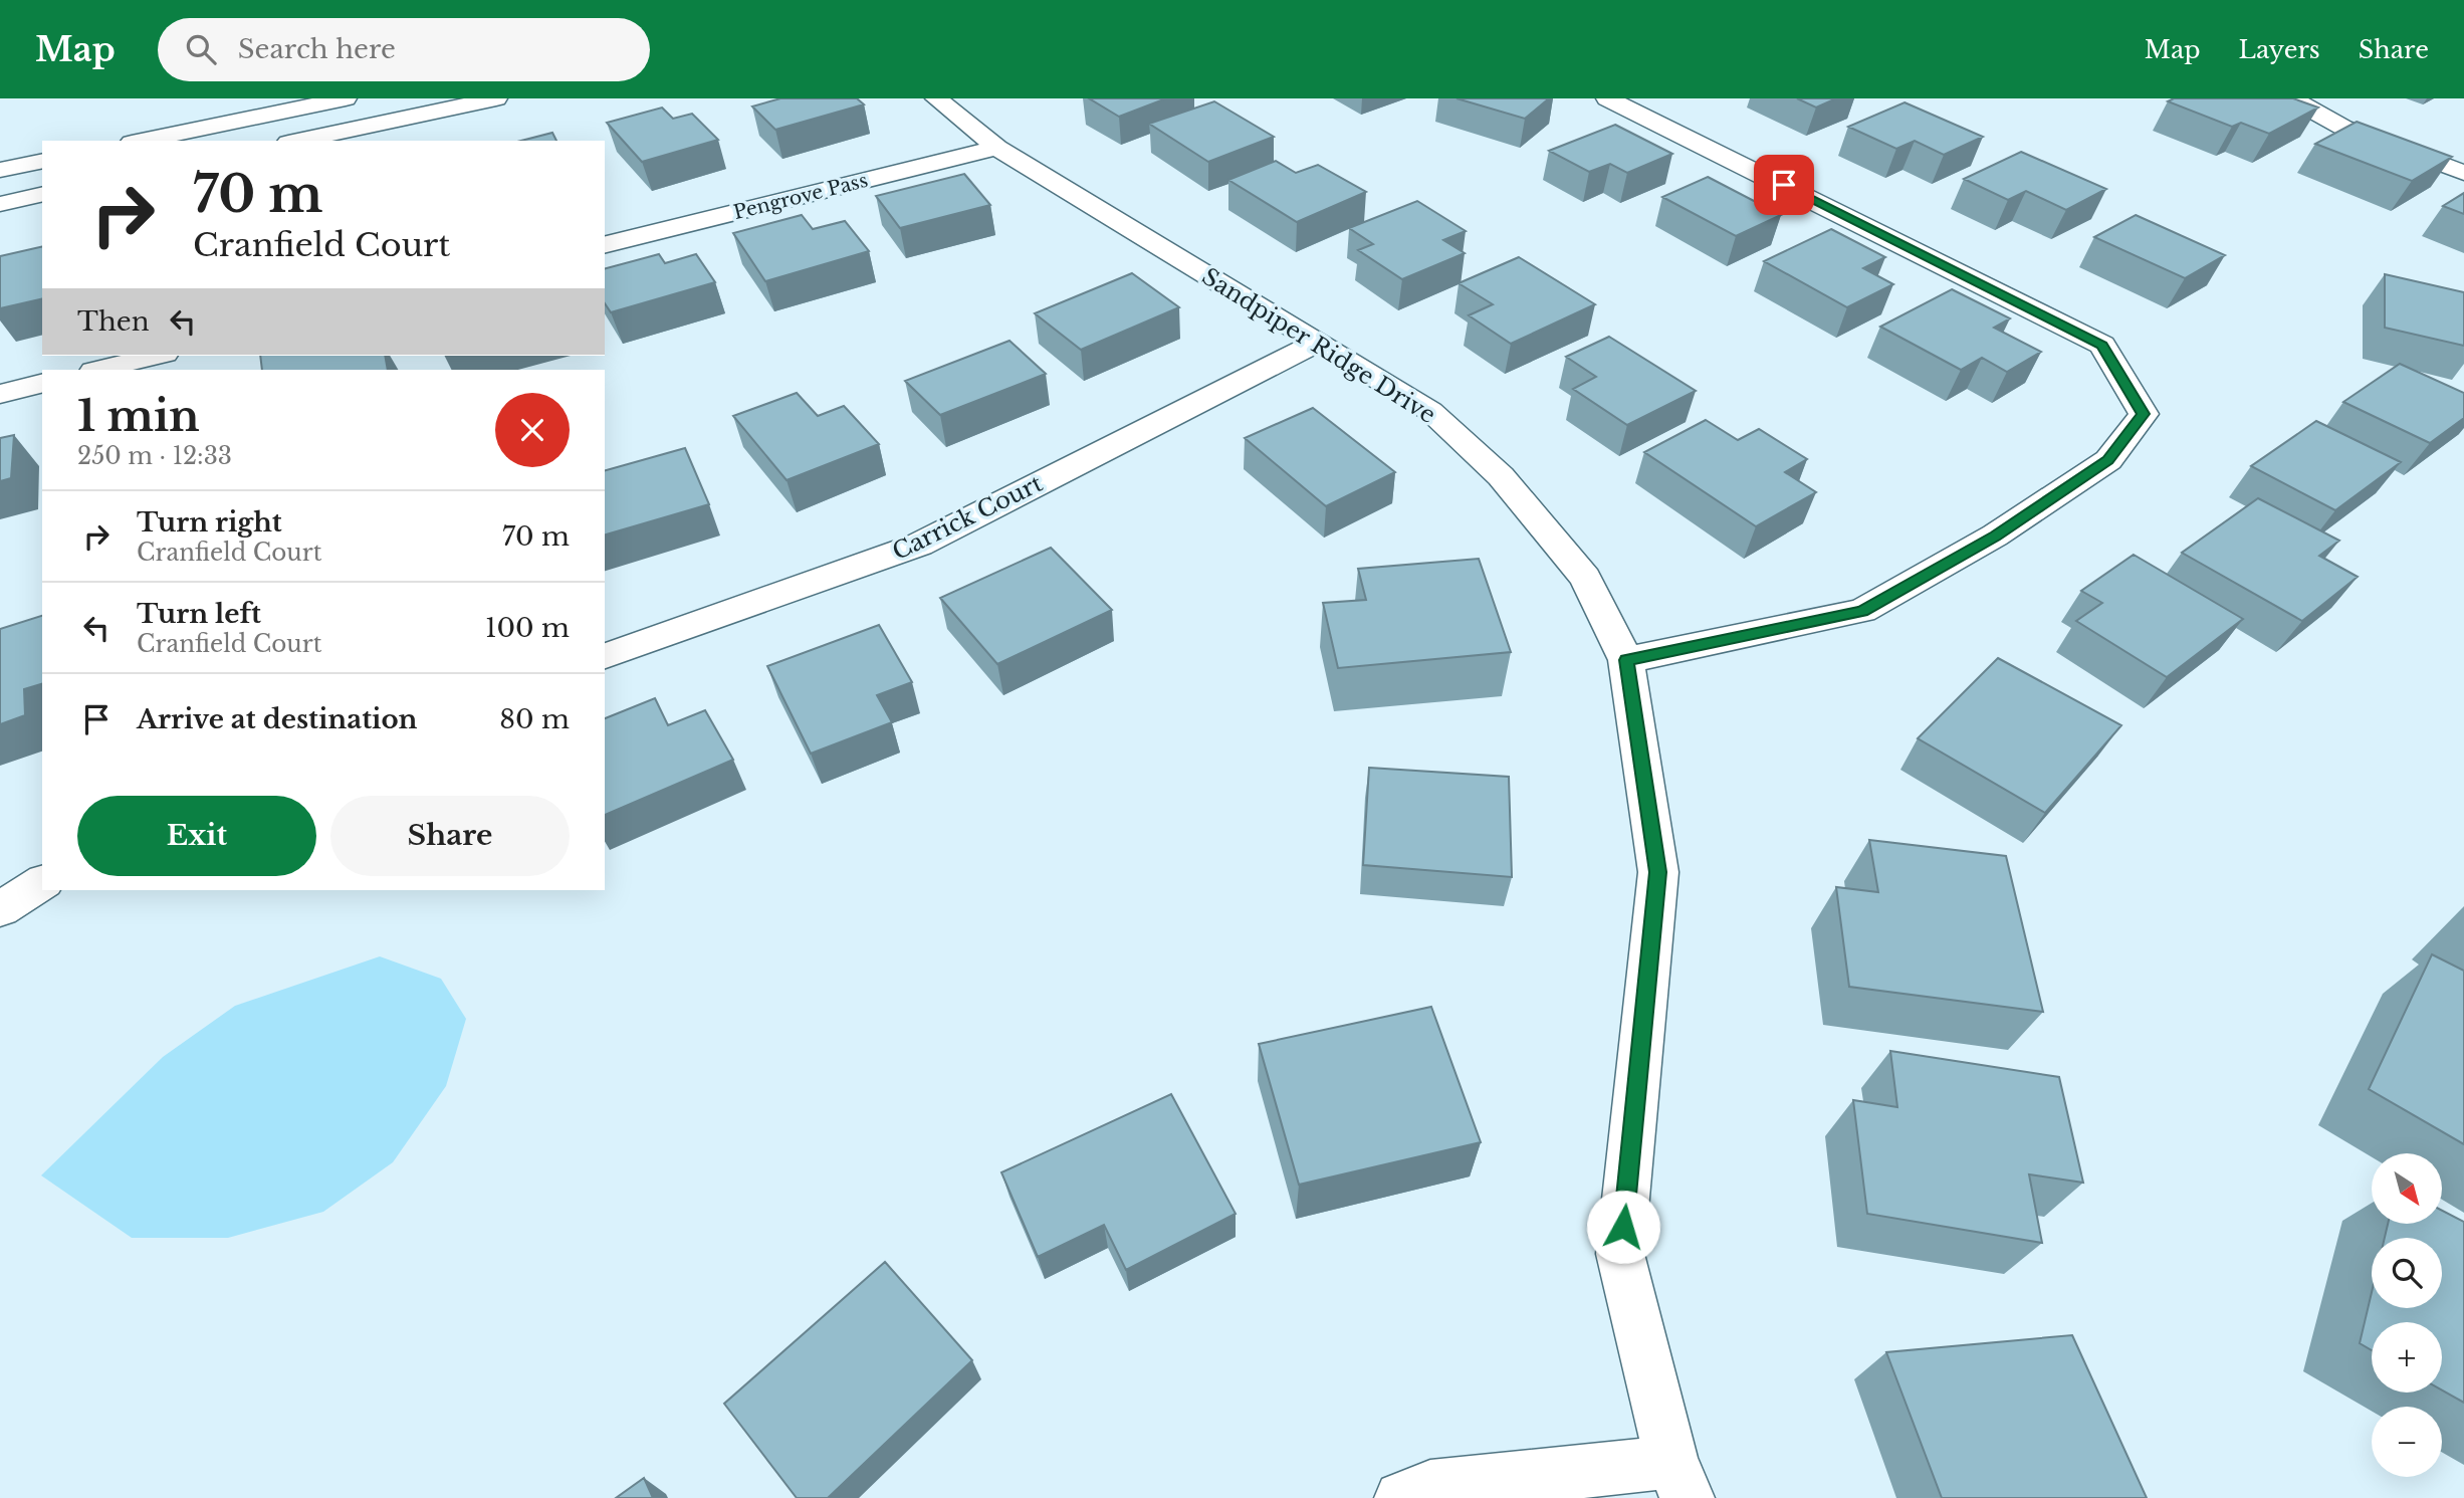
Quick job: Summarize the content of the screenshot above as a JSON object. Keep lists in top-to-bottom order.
{
  "streets": {
    "street": ["Pengrove Pass", "Sandpiper Ridge Drive", "Carrick Court"]
  },
  "crossings": [
    ["Pengrove Pass", "Sandpiper Ridge Drive"],
    ["Sandpiper Ridge Drive", "Carrick Court"]
  ],
  "north": "bottom right",
  "page": {
    "header": "Map",
    "search": "Search here",
    "nav": ["Map", "Layers", "Share"],
    "turn": ["70 m", "Cranfield Court"],
    "then": "Then",
    "heading": ["1 min", "250 m · 12:33"],
    "list": [
      {
        "name": "Turn right",
        "note": "Cranfield Court",
        "value": "70 m"
      },
      {
        "name": "Turn left",
        "note": "Cranfield Court",
        "value": "100 m"
      },
      {
        "name": "Arrive at destination",
        "value": "80 m"
      }
    ],
    "buttons": ["Exit", "Share"],
    "map_buttons": ["+", "−"]
  }
}
